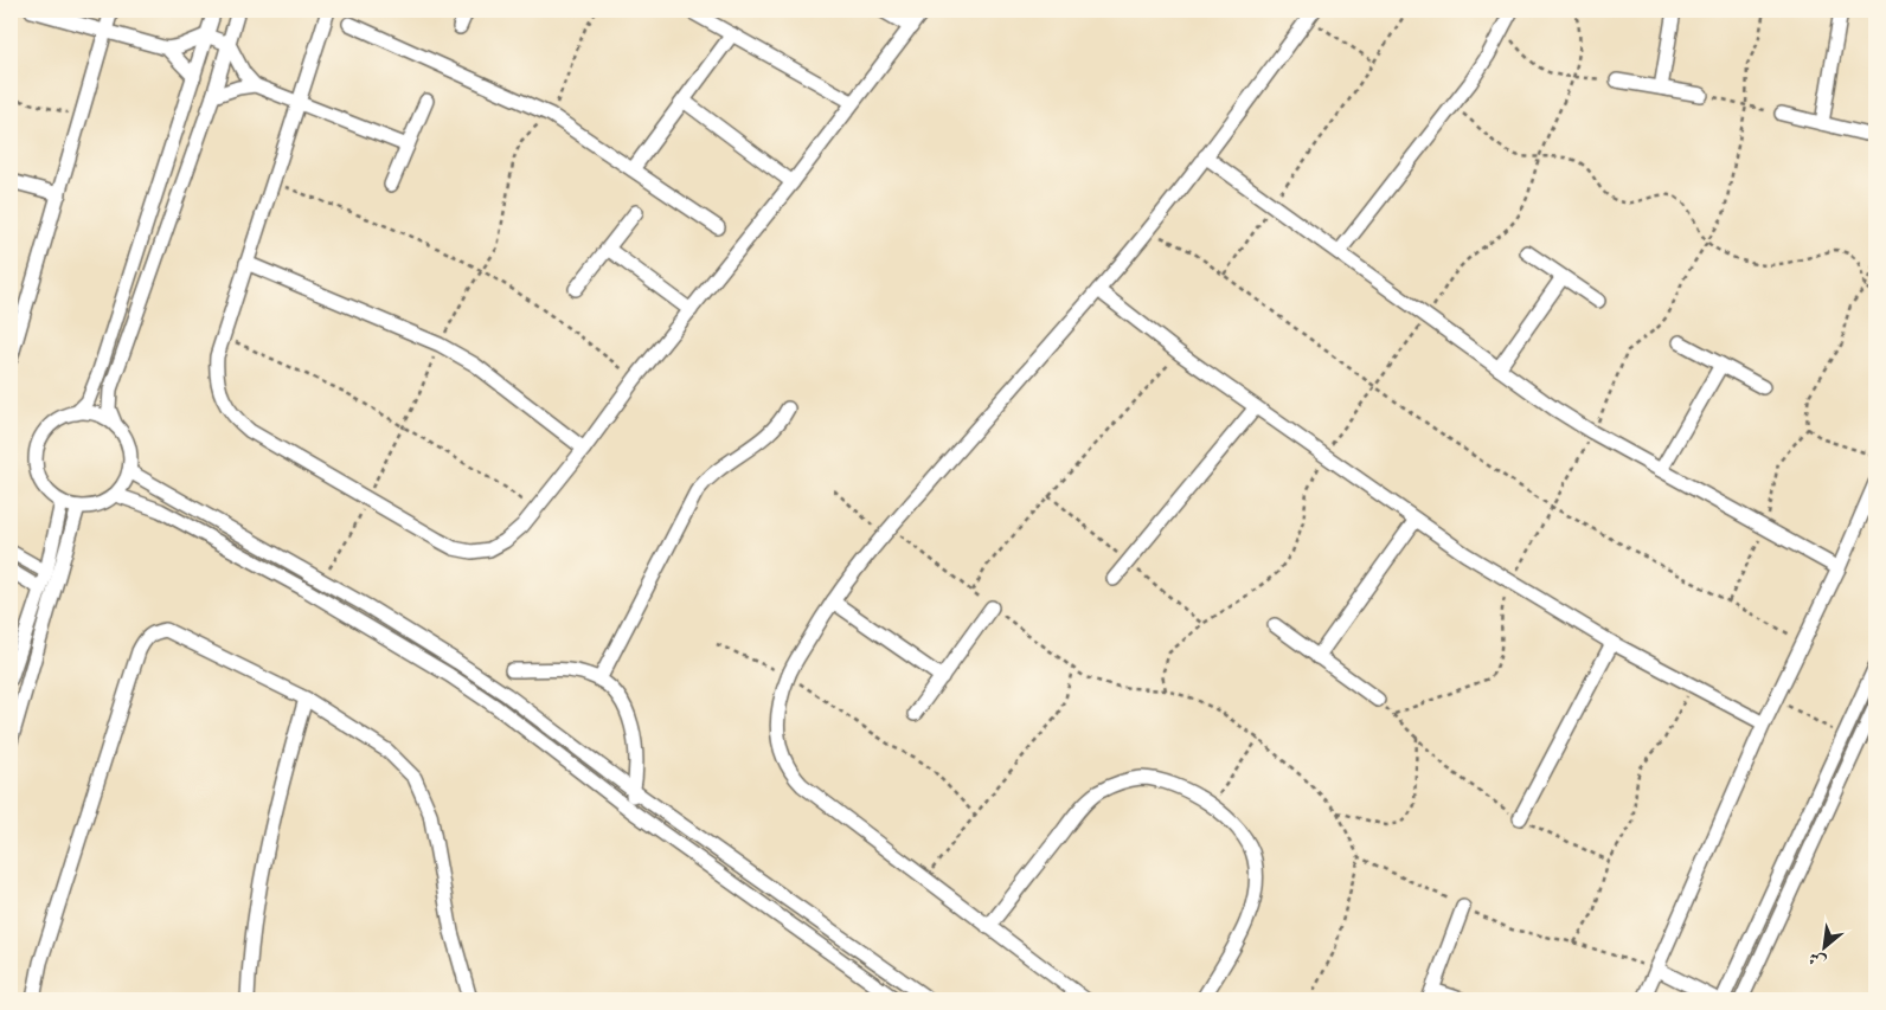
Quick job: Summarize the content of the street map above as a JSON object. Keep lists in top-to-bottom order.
{
  "north": "bottom left"
}
